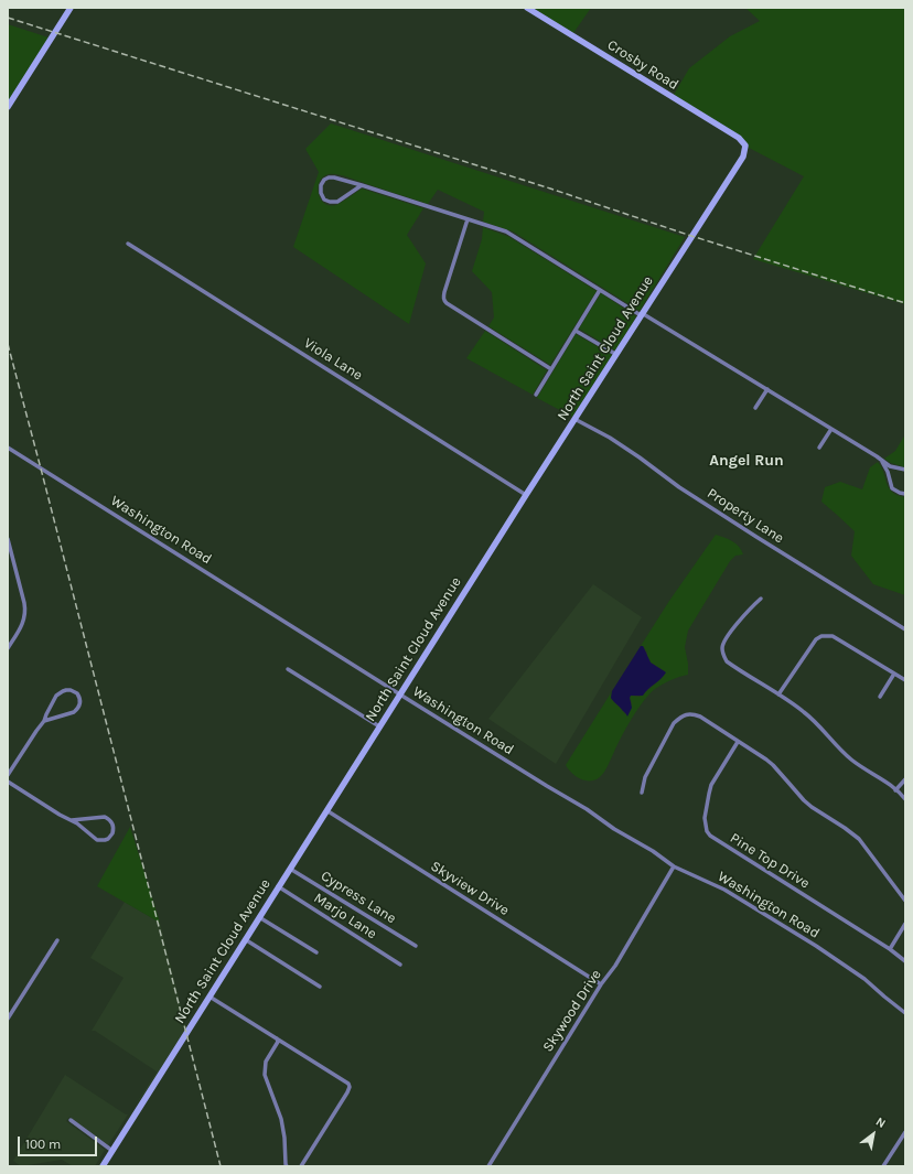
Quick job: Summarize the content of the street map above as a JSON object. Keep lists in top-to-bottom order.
{
  "streets": {
    "street": [
      "Crosby Road",
      "North Saint Cloud Avenue",
      "Viola Lane",
      "Property Lane",
      "Washington Road",
      "Pine Top Drive",
      "Skyview Drive",
      "Cypress Lane",
      "Marjo Lane",
      "Skywood Drive"
    ]
  },
  "crossings": [
    ["Crosby Road", "North Saint Cloud Avenue"],
    ["North Saint Cloud Avenue", "Viola Lane"],
    ["North Saint Cloud Avenue", "Property Lane"],
    ["North Saint Cloud Avenue", "Washington Road"],
    ["North Saint Cloud Avenue", "Skyview Drive"],
    ["North Saint Cloud Avenue", "Cypress Lane"],
    ["North Saint Cloud Avenue", "Marjo Lane"],
    ["Washington Road", "Skywood Drive"],
    ["Skyview Drive", "Skywood Drive"]
  ],
  "districts": ["Angel Run"],
  "scale_bar": "100 m",
  "north": "top right"
}
